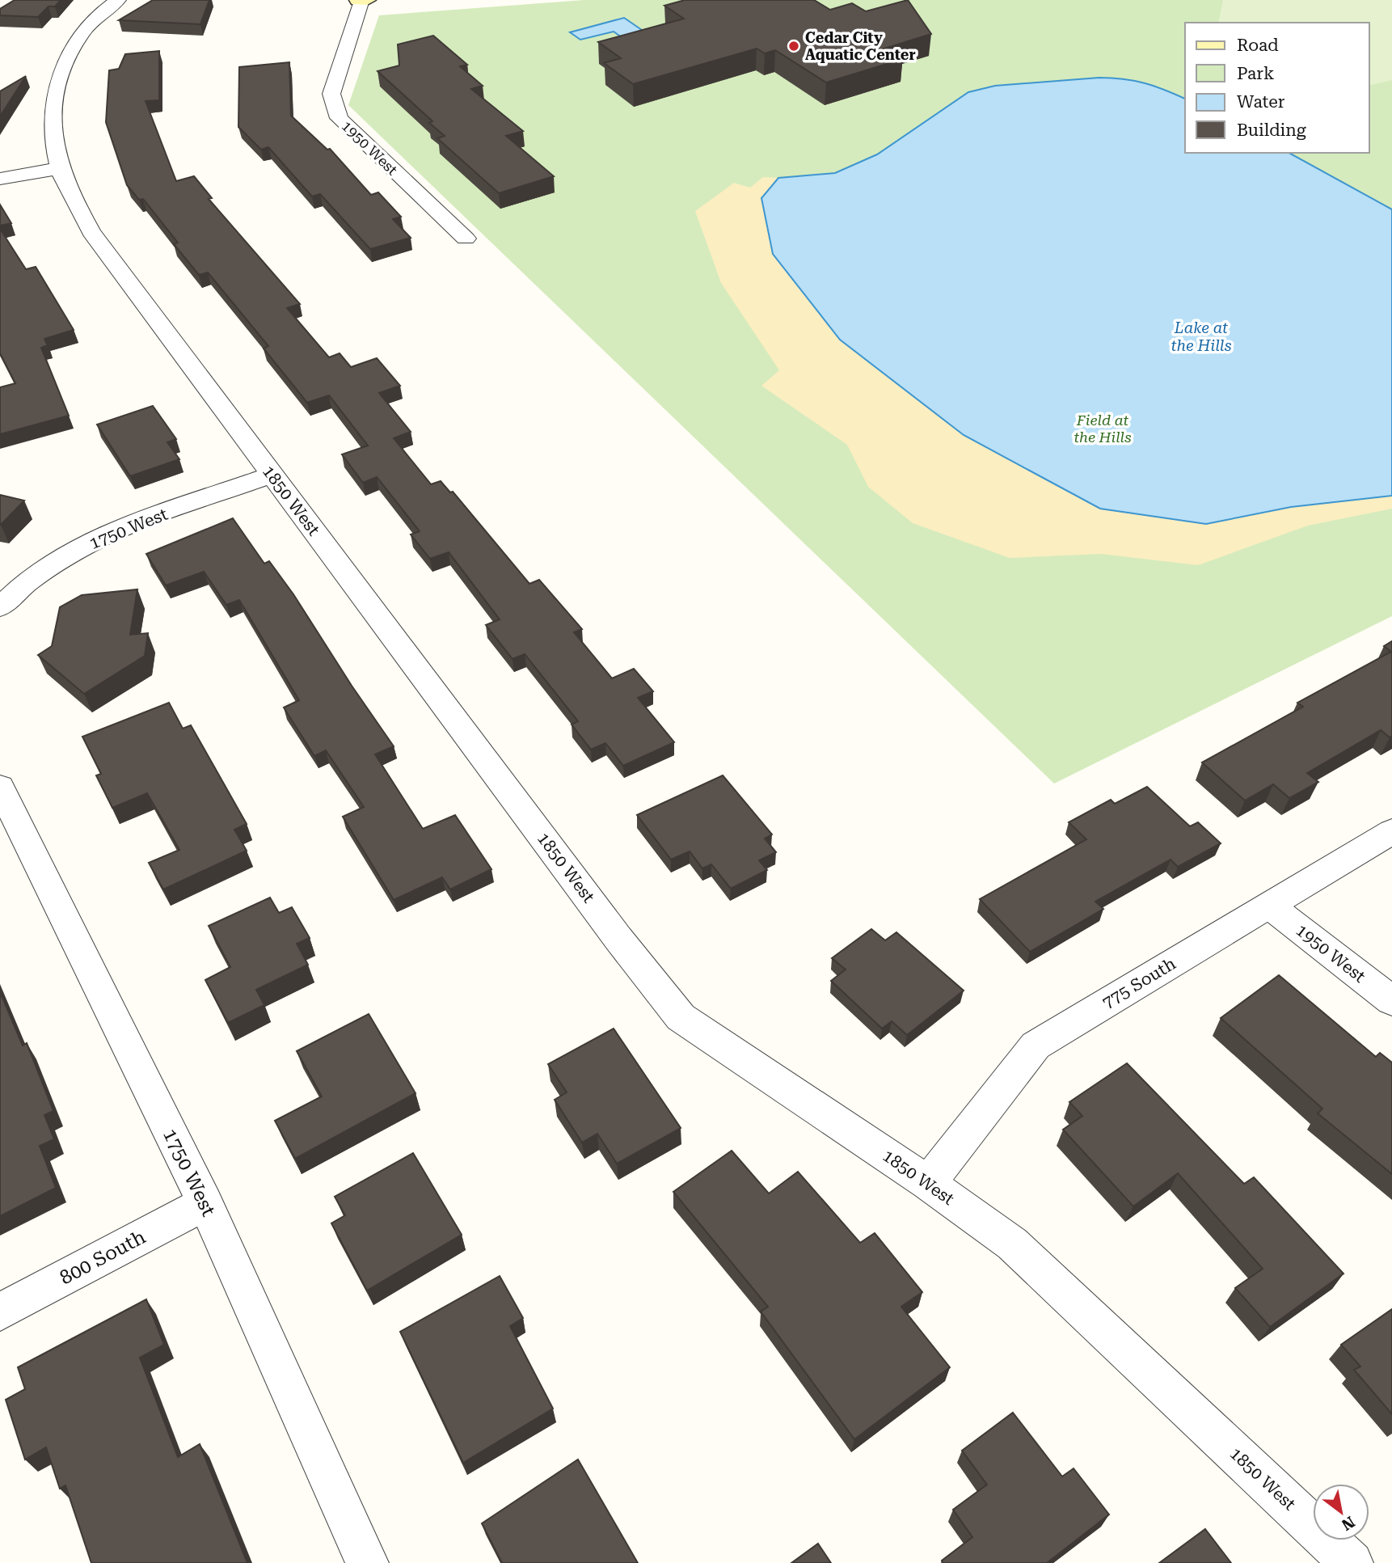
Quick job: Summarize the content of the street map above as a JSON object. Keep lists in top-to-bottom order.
{
  "streets": {
    "street": [
      "1950 West",
      "1850 West",
      "1750 West",
      "775 South",
      "800 South"
    ]
  },
  "crossings": [
    ["1950 West", "775 South"],
    ["1850 West", "1750 West"],
    ["1850 West", "775 South"],
    ["1750 West", "800 South"]
  ],
  "water": ["Lake at the Hills"],
  "parks": ["Field at the Hills"],
  "places": ["Cedar City Aquatic Center"],
  "legend": [
    "Road",
    "Park",
    "Water",
    "Building"
  ],
  "north": "bottom right"
}
